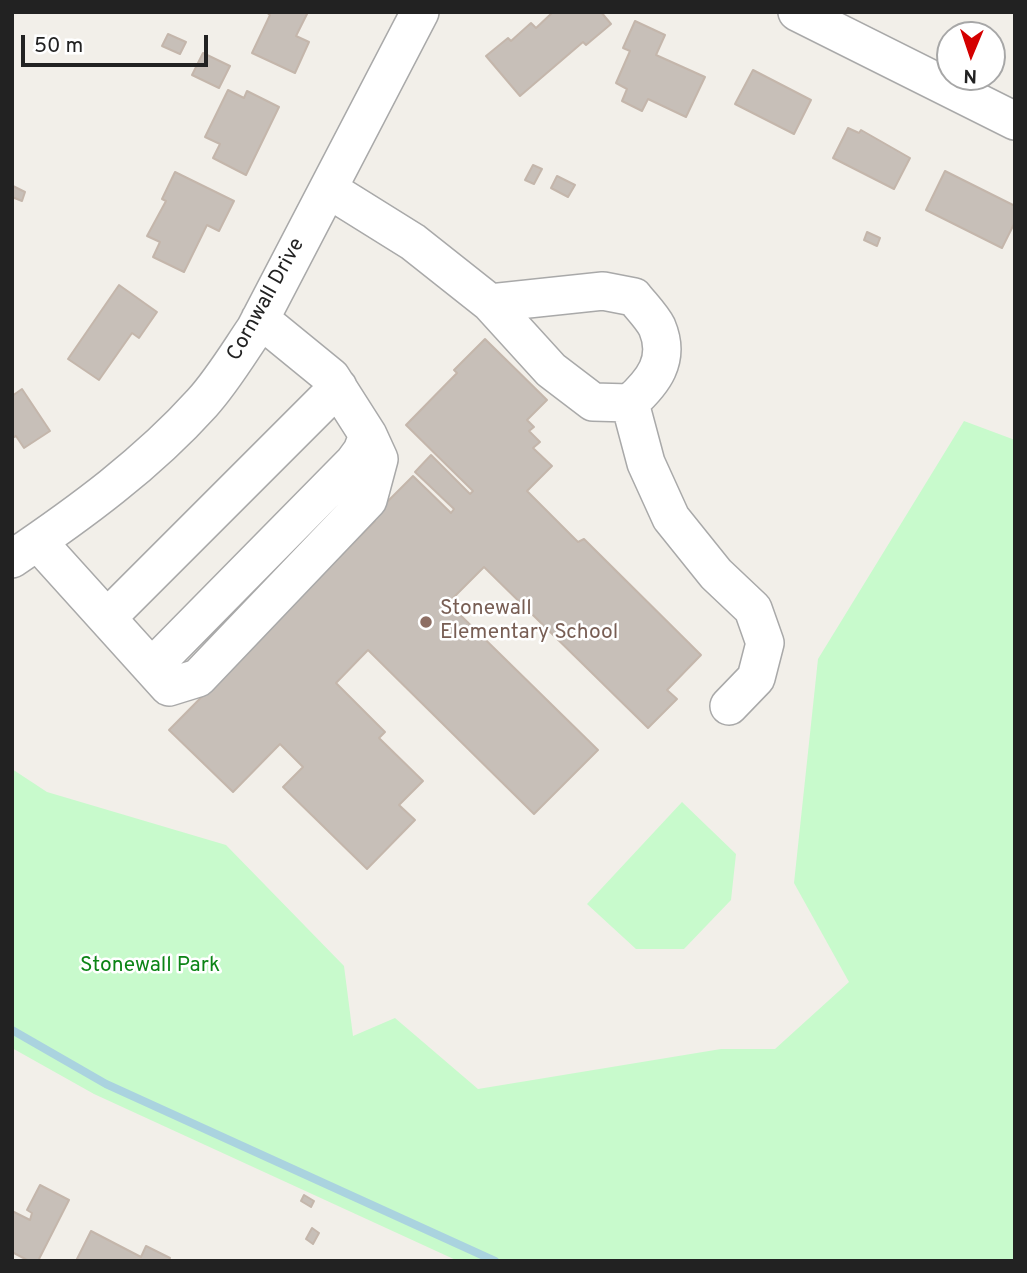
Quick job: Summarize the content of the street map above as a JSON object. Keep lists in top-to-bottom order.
{
  "streets": {
    "street": ["Cornwall Drive"]
  },
  "parks": ["Stonewall Park"],
  "places": ["Stonewall Elementary School"],
  "scale_bar": "50 m",
  "north": "bottom"
}
